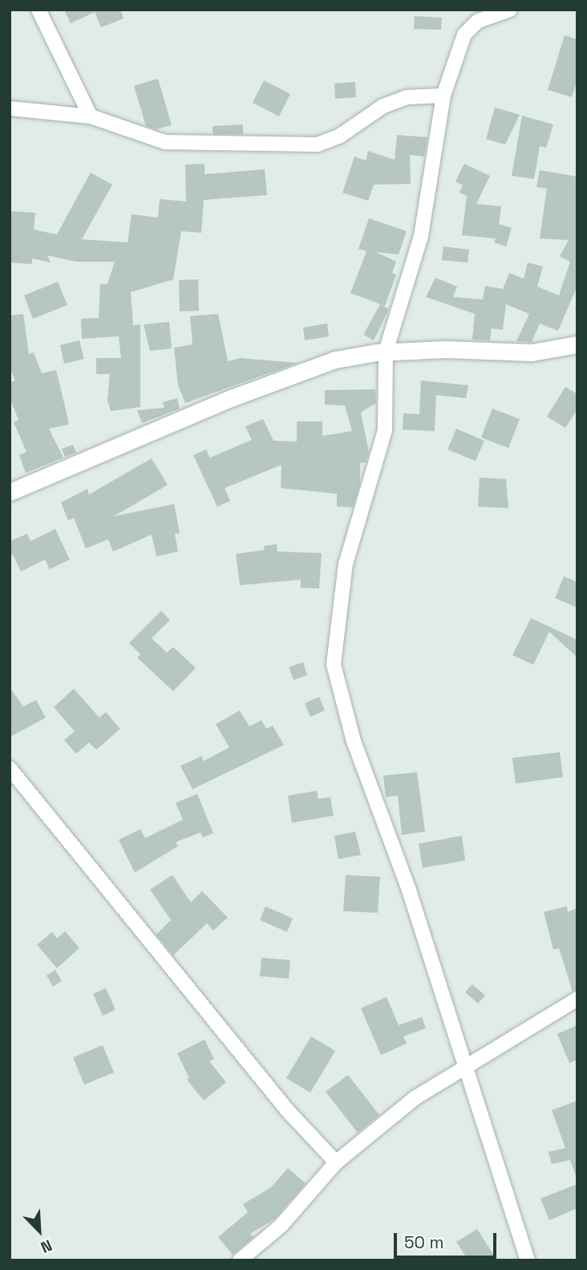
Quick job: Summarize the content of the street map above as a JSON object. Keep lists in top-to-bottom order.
{
  "scale_bar": "50 m",
  "north": "bottom right"
}
